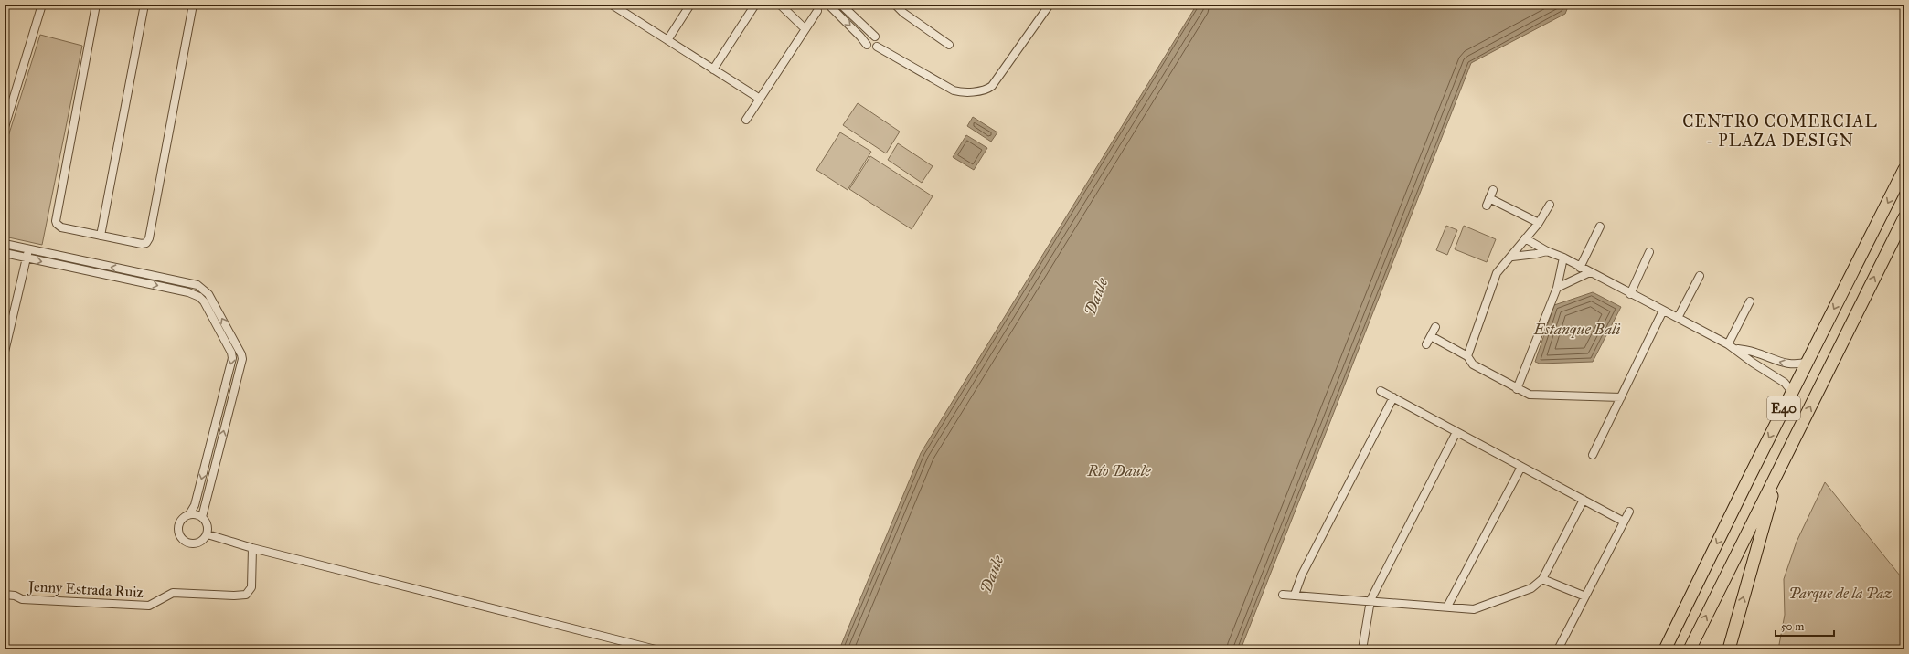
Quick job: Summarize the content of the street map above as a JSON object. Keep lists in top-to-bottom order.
{
  "streets": {
    "highway": ["E40"],
    "street": ["Jenny Estrada Ruiz"]
  },
  "districts": ["CENTRO COMERCIAL - PLAZA DESIGN"],
  "water": ["Daule", "Estanque Bali", "Río Daule"],
  "parks": ["Parque de la Paz"],
  "scale_bar": "50 m"
}
